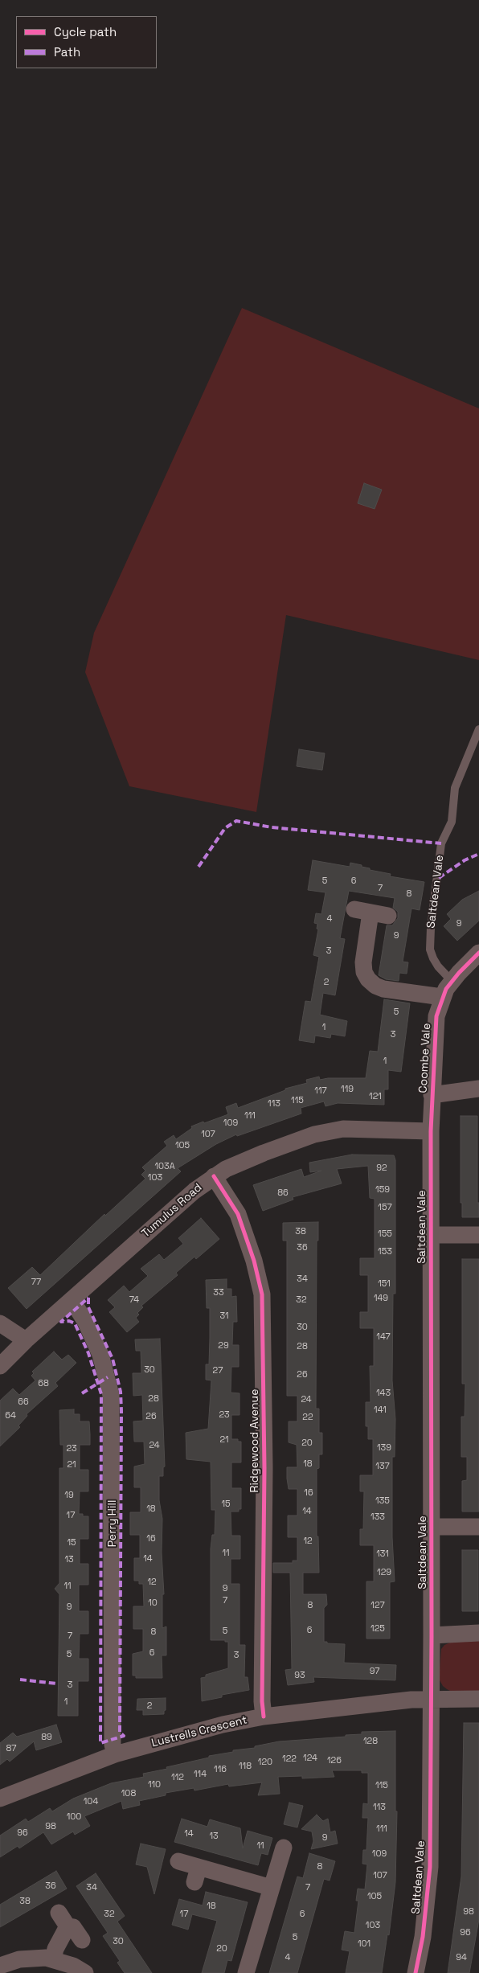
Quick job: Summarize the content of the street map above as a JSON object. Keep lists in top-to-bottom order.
{
  "streets": {
    "street": [
      "Saltdean Vale",
      "Coombe Vale",
      "Tumulus Road",
      "Ridgewood Avenue",
      "Perry Hill",
      "Lustrells Crescent"
    ]
  },
  "crossings": [
    ["Saltdean Vale", "Coombe Vale"],
    ["Saltdean Vale", "Tumulus Road"],
    ["Saltdean Vale", "Lustrells Crescent"],
    ["Coombe Vale", "Tumulus Road"],
    ["Tumulus Road", "Ridgewood Avenue"],
    ["Tumulus Road", "Perry Hill"],
    ["Ridgewood Avenue", "Lustrells Crescent"],
    ["Perry Hill", "Lustrells Crescent"]
  ],
  "house_numbers": [
    "5",
    "6",
    "7",
    "8",
    "4",
    "9",
    "9",
    "3",
    "2",
    "5",
    "1",
    "3",
    "1",
    "119",
    "117",
    "121",
    "115",
    "113",
    "111",
    "109",
    "107",
    "105",
    "103A",
    "92",
    "103",
    "159",
    "86",
    "157",
    "38",
    "155",
    "36",
    "153",
    "34",
    "77",
    "151",
    "33",
    "149",
    "74",
    "32",
    "31",
    "30",
    "147",
    "29",
    "28",
    "30",
    "27",
    "26",
    "68",
    "143",
    "28",
    "24",
    "66",
    "141",
    "23",
    "64",
    "26",
    "22",
    "21",
    "20",
    "24",
    "139",
    "23",
    "18",
    "21",
    "137",
    "16",
    "19",
    "135",
    "15",
    "18",
    "14",
    "17",
    "133",
    "16",
    "12",
    "15",
    "11",
    "131",
    "14",
    "13",
    "129",
    "12",
    "11",
    "9",
    "7",
    "10",
    "8",
    "127",
    "9",
    "125",
    "6",
    "5",
    "8",
    "7",
    "6",
    "5",
    "3",
    "97",
    "93",
    "3",
    "1",
    "2",
    "89",
    "128",
    "87",
    "124",
    "122",
    "126",
    "120",
    "118",
    "116",
    "114",
    "112",
    "110",
    "115",
    "108",
    "104",
    "113",
    "100",
    "98",
    "111",
    "96",
    "14",
    "13",
    "9",
    "11",
    "109",
    "8",
    "107",
    "36",
    "34",
    "7",
    "105",
    "38",
    "18",
    "98",
    "32",
    "17",
    "6",
    "103",
    "96",
    "5",
    "30",
    "101",
    "20",
    "4",
    "94"
  ],
  "legend": ["Cycle path", "Path"]
}
